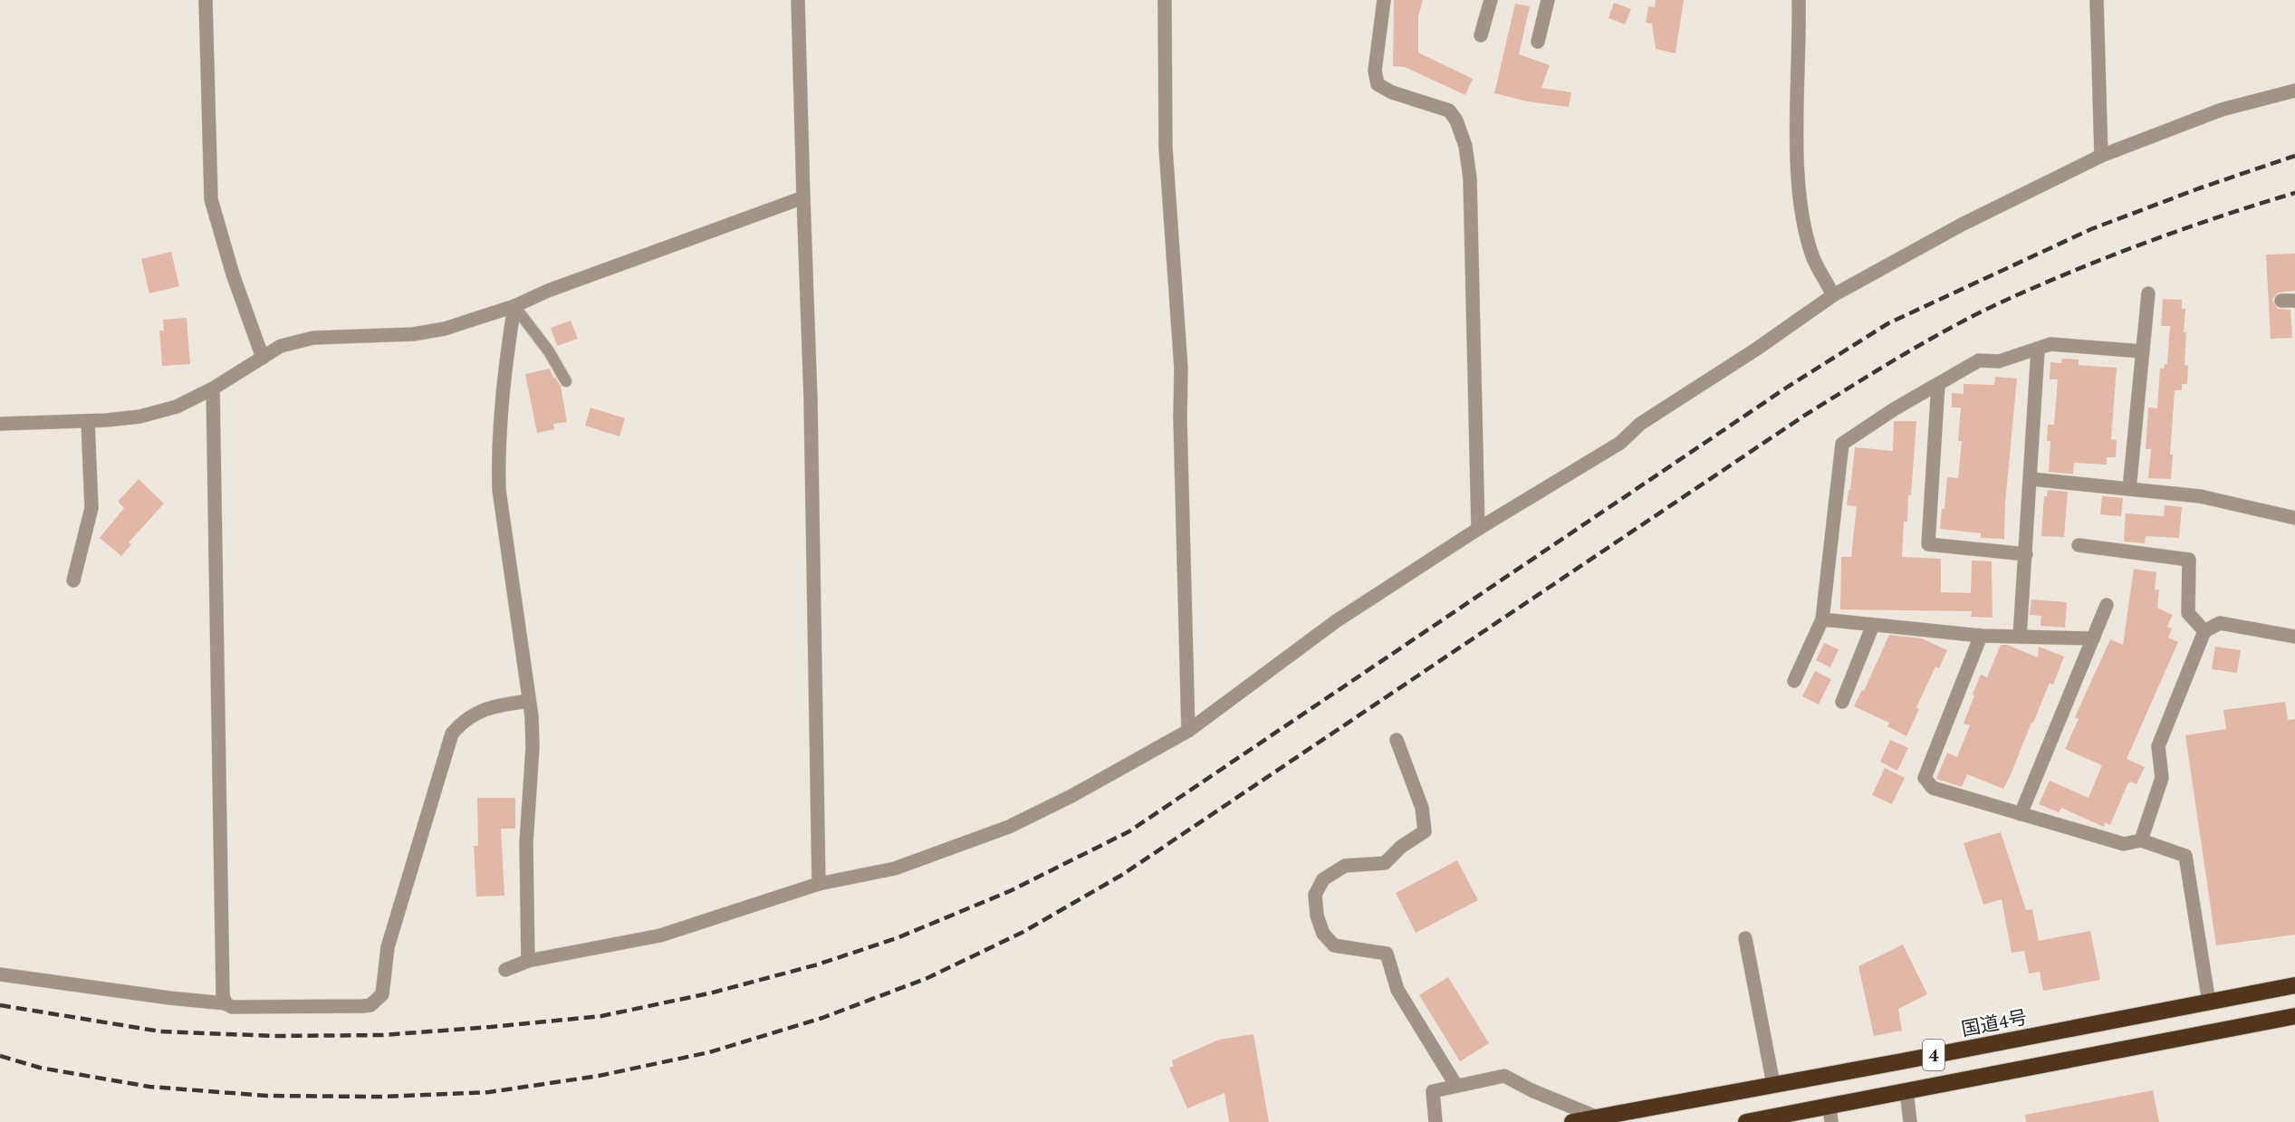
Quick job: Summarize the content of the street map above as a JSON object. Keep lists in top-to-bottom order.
{
  "streets": {
    "highway": ["国道4号", "4"]
  }
}
